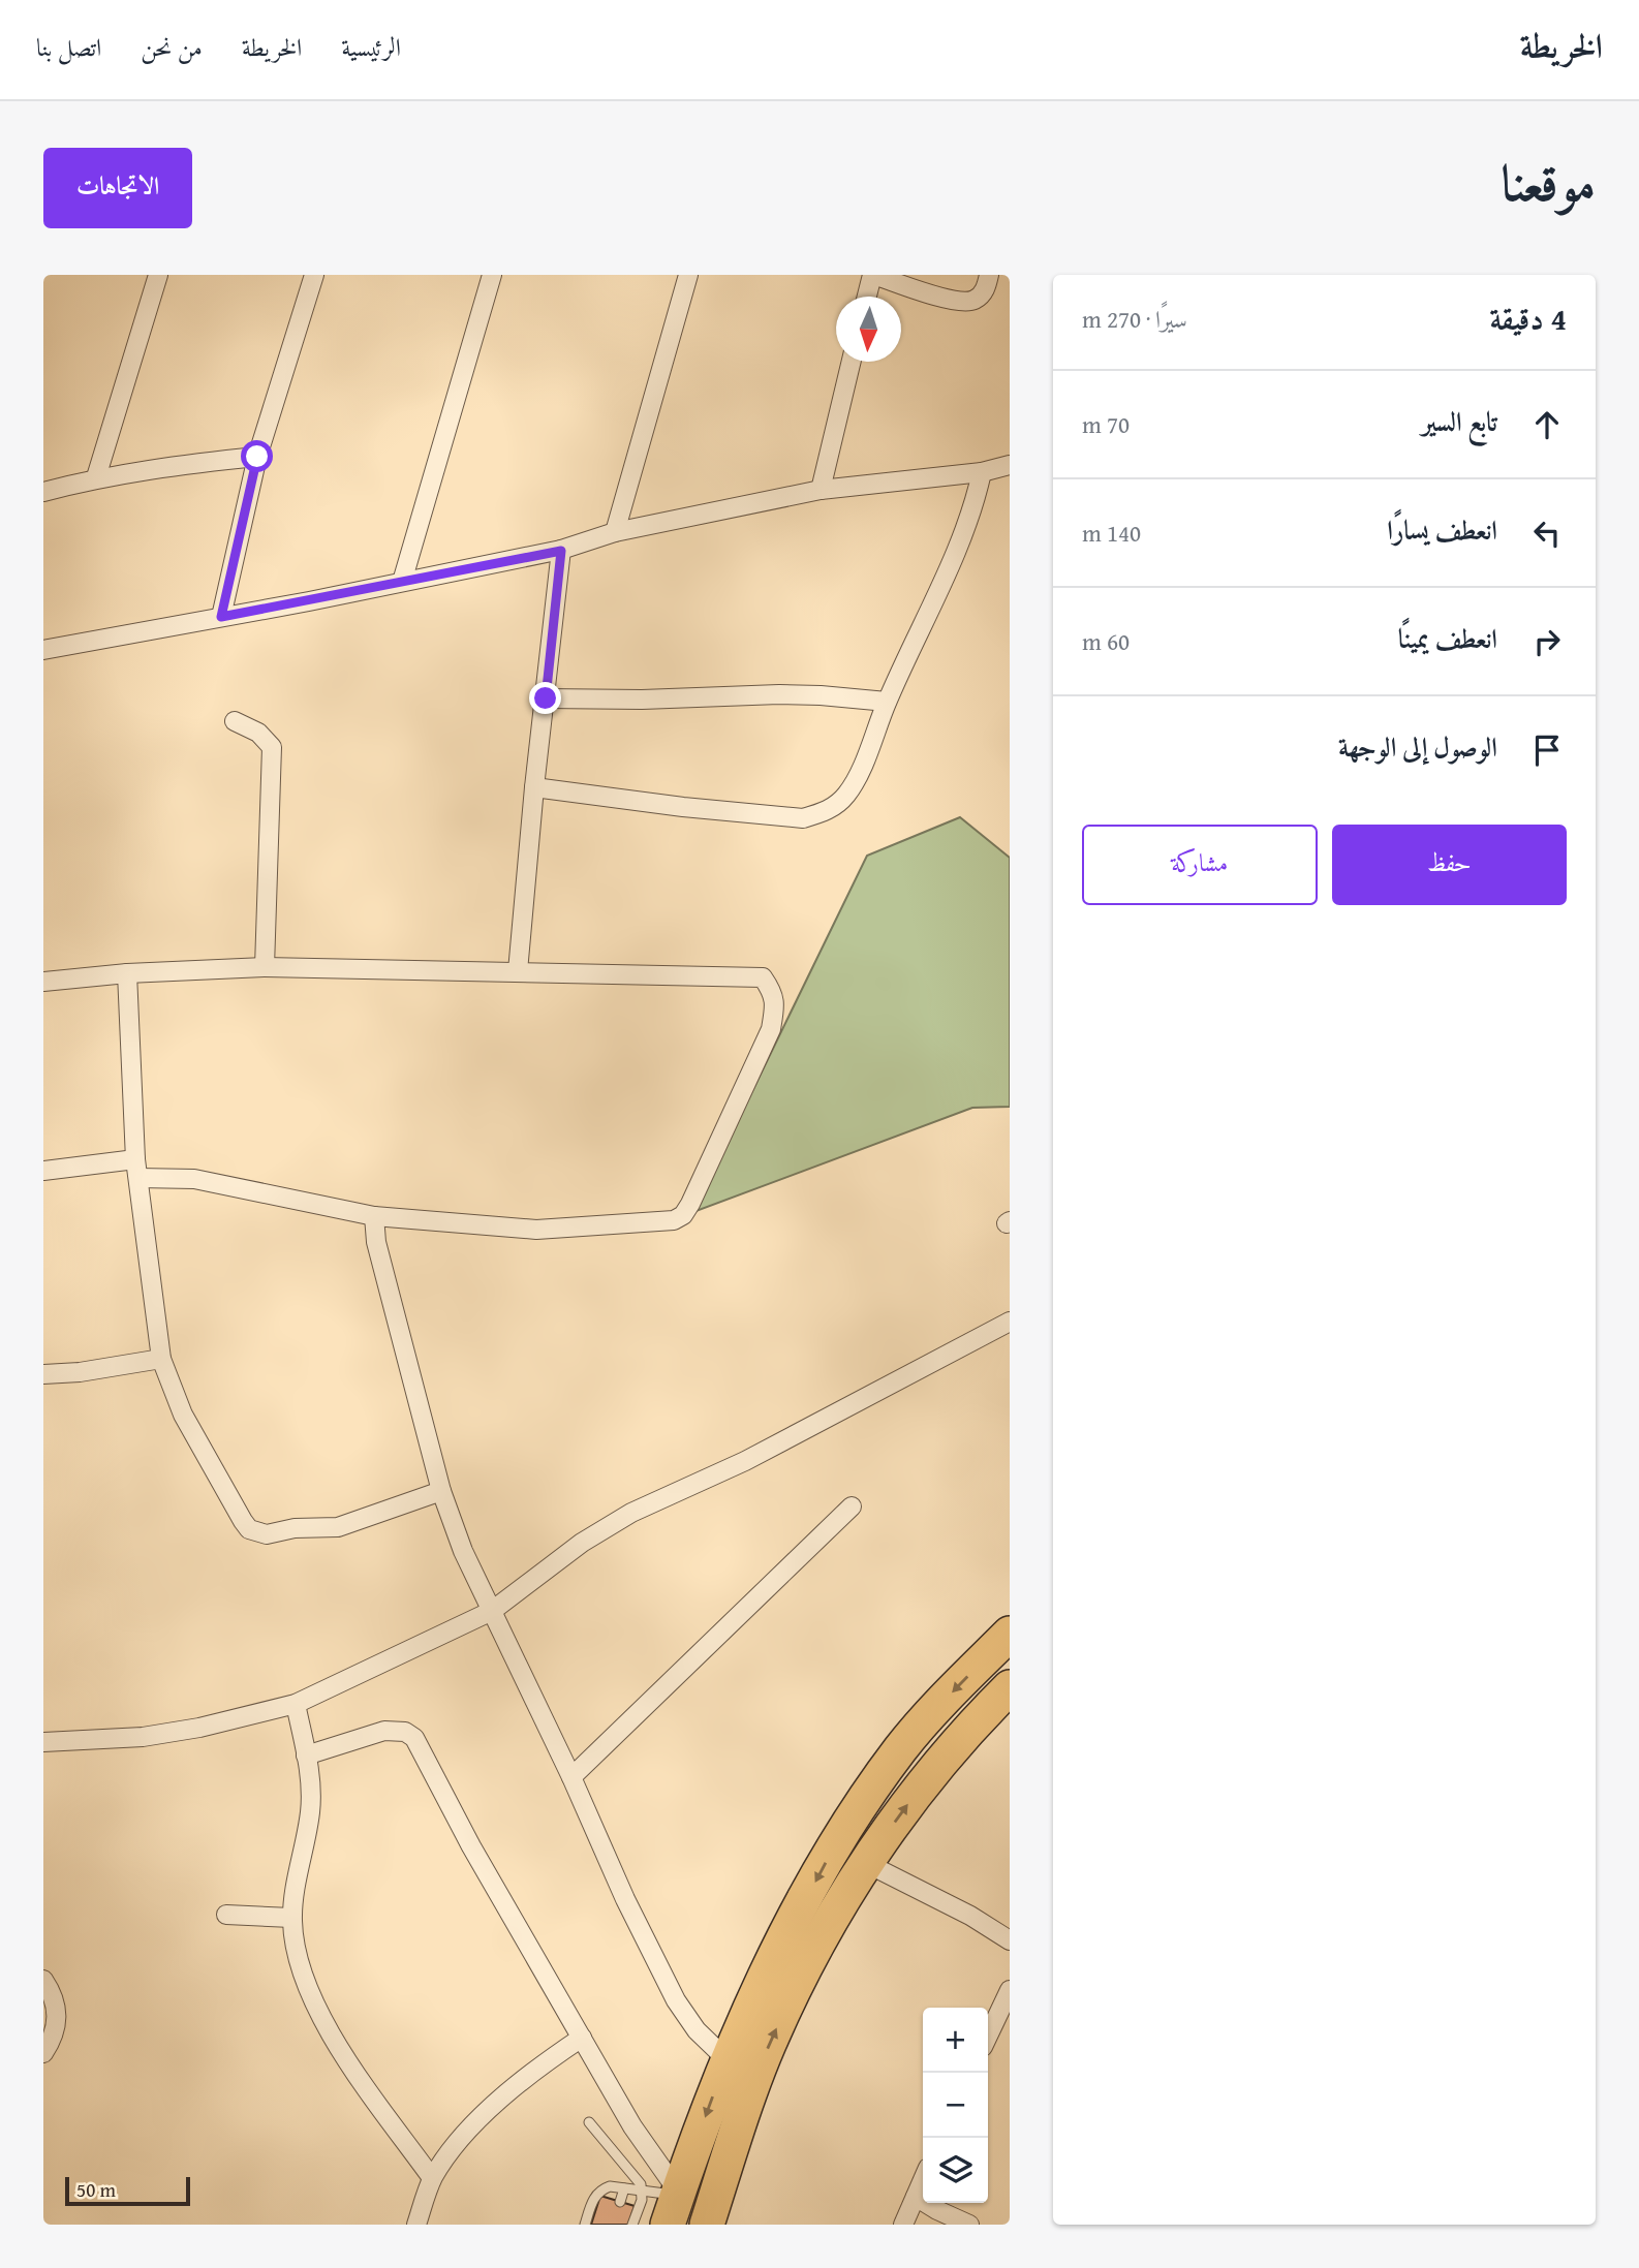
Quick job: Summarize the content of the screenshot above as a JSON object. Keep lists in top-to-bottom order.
{
  "scale_bar": "50 m",
  "north": "bottom",
  "page": {
    "header": "الخريطة",
    "nav": [
      "الرئيسية",
      "الخريطة",
      "من نحن",
      "اتصل بنا"
    ],
    "title": "موقعنا",
    "buttons": [
      "الاتجاهات",
      ["حفظ", "مشاركة"]
    ],
    "heading": ["4 دقيقة", "سيرًا · 270 m"],
    "list": [
      ["تابع السير", "70 m"],
      ["انعطف يسارًا", "140 m"],
      ["انعطف يمينًا", "60 m"],
      "الوصول إلى الوجهة"
    ],
    "map_buttons": ["+", "−"],
    "scale": "50 m"
  }
}
